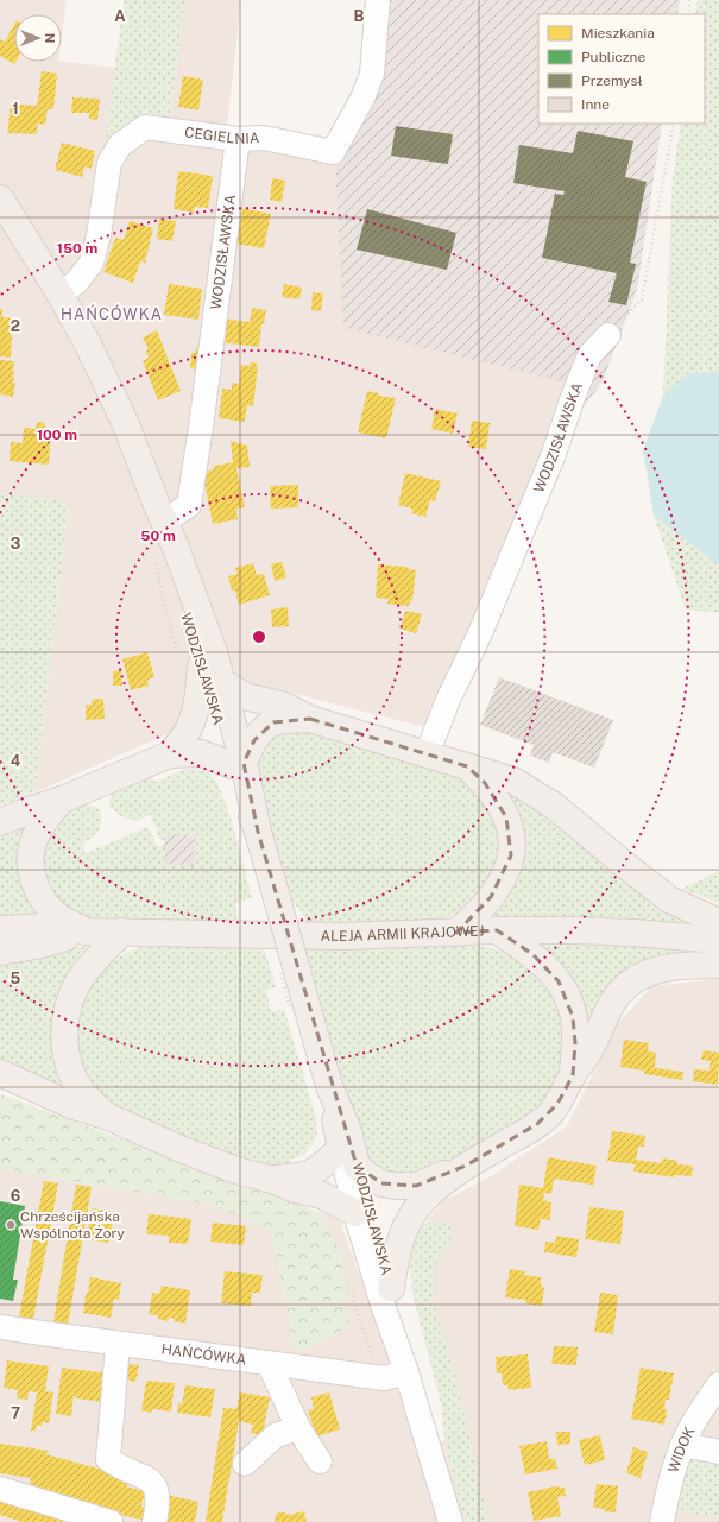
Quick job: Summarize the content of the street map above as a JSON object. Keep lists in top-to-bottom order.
{
  "streets": {
    "main road": ["WODZISŁAWSKA", "ALEJA ARMII KRAJOWEJ"],
    "street": ["CEGIELNIA", "HAŃCÓWKA", "WIDOK"]
  },
  "crossings": [
    ["CEGIELNIA", "WODZISŁAWSKA"],
    ["WODZISŁAWSKA", "HAŃCÓWKA"]
  ],
  "districts": ["HAŃCÓWKA"],
  "places": ["Chrześcijańska Wspólnota Żory"],
  "legend": [
    "Mieszkania",
    "Publiczne",
    "Przemysł",
    "Inne"
  ],
  "north": "right",
  "grid": {
    "columns": ["A", "B"],
    "rows": [
      "1",
      "2",
      "3",
      "4",
      "5",
      "6",
      "7"
    ]
  },
  "rings": ["150 m", "100 m", "50 m"]
}
